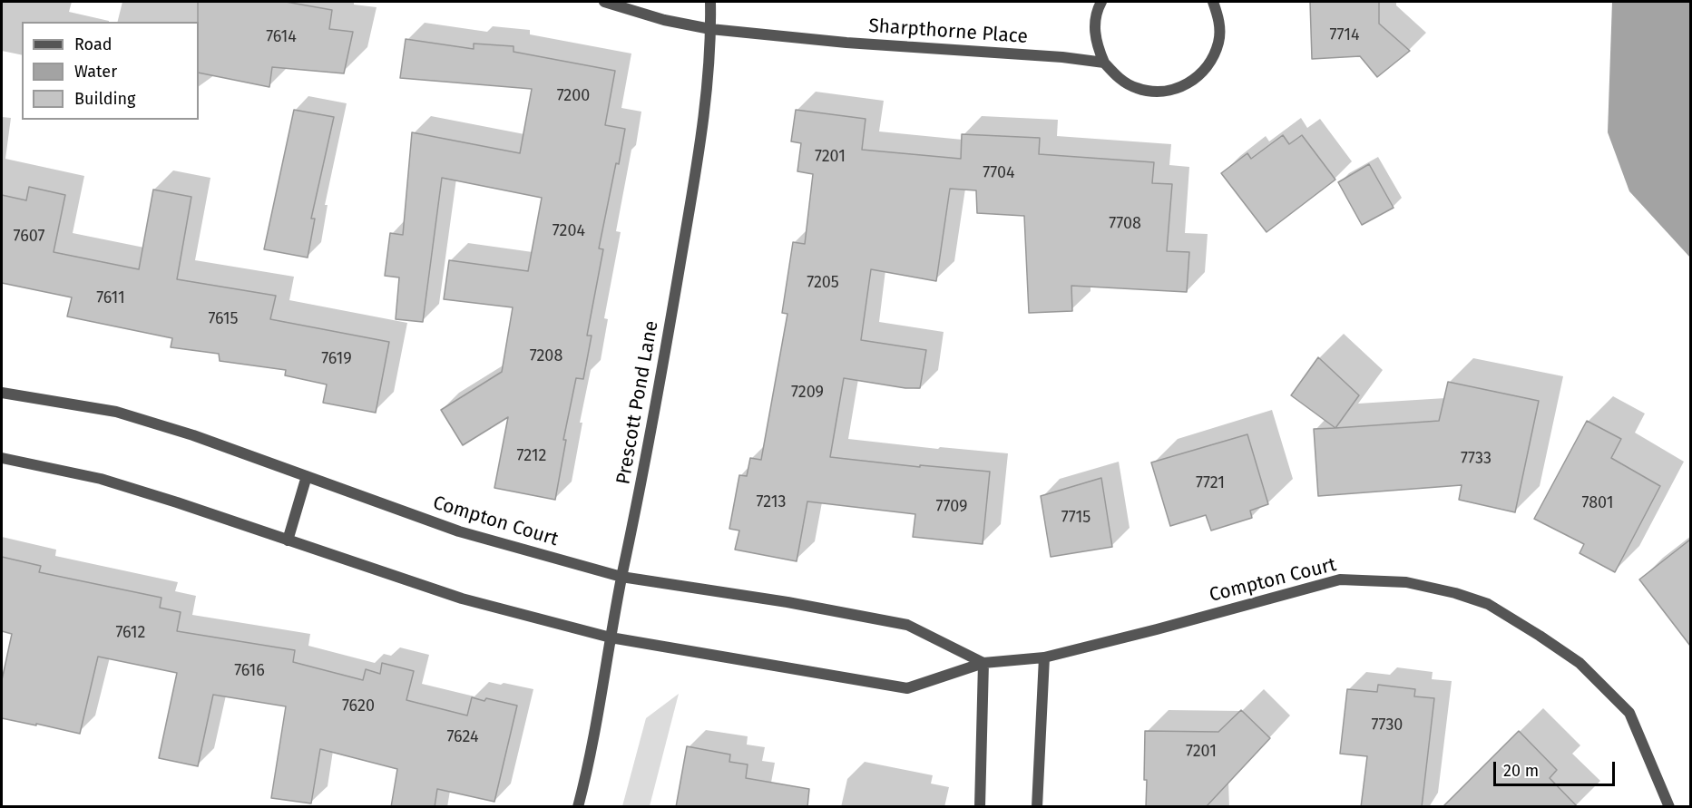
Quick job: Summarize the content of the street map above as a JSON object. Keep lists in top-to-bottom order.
{
  "streets": {
    "street": ["Sharpthorne Place", "Prescott Pond Lane", "Compton Court"]
  },
  "crossings": [
    ["Sharpthorne Place", "Prescott Pond Lane"],
    ["Prescott Pond Lane", "Compton Court"]
  ],
  "house_numbers": [
    "7714",
    "7614",
    "7200",
    "7201",
    "7704",
    "7708",
    "7204",
    "7607",
    "7205",
    "7611",
    "7615",
    "7208",
    "7619",
    "7209",
    "7212",
    "7733",
    "7721",
    "7213",
    "7801",
    "7709",
    "7715",
    "7612",
    "7616",
    "7620",
    "7730",
    "7624",
    "7201"
  ],
  "legend": ["Road", "Water", "Building"],
  "scale_bar": "20 m"
}
